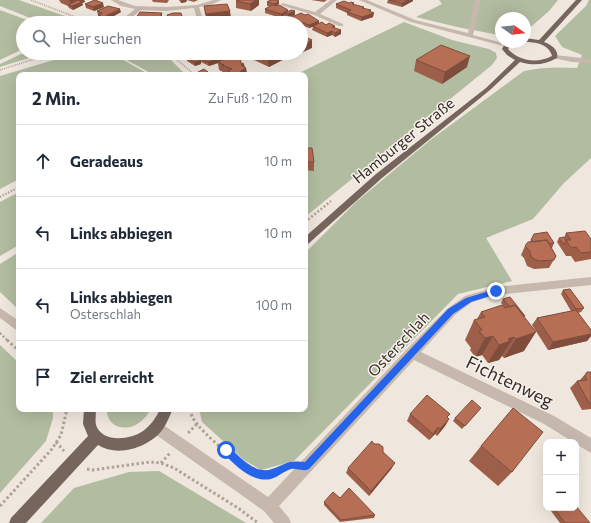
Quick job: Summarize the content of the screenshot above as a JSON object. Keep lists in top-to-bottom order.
{
  "streets": {
    "main road": ["Hamburger Straße"],
    "street": ["Osterschlah", "Fichtenweg"]
  },
  "crossings": [
    ["Osterschlah", "Fichtenweg"]
  ],
  "north": "right",
  "page": {
    "search": "Hier suchen",
    "heading": ["2 Min.", "Zu Fuß · 120 m"],
    "list": [
      ["Geradeaus", "10 m"],
      ["Links abbiegen", "10 m"],
      ["Links abbiegen", "Osterschlah", "100 m"],
      "Ziel erreicht"
    ],
    "map_buttons": ["+", "−"]
  }
}
